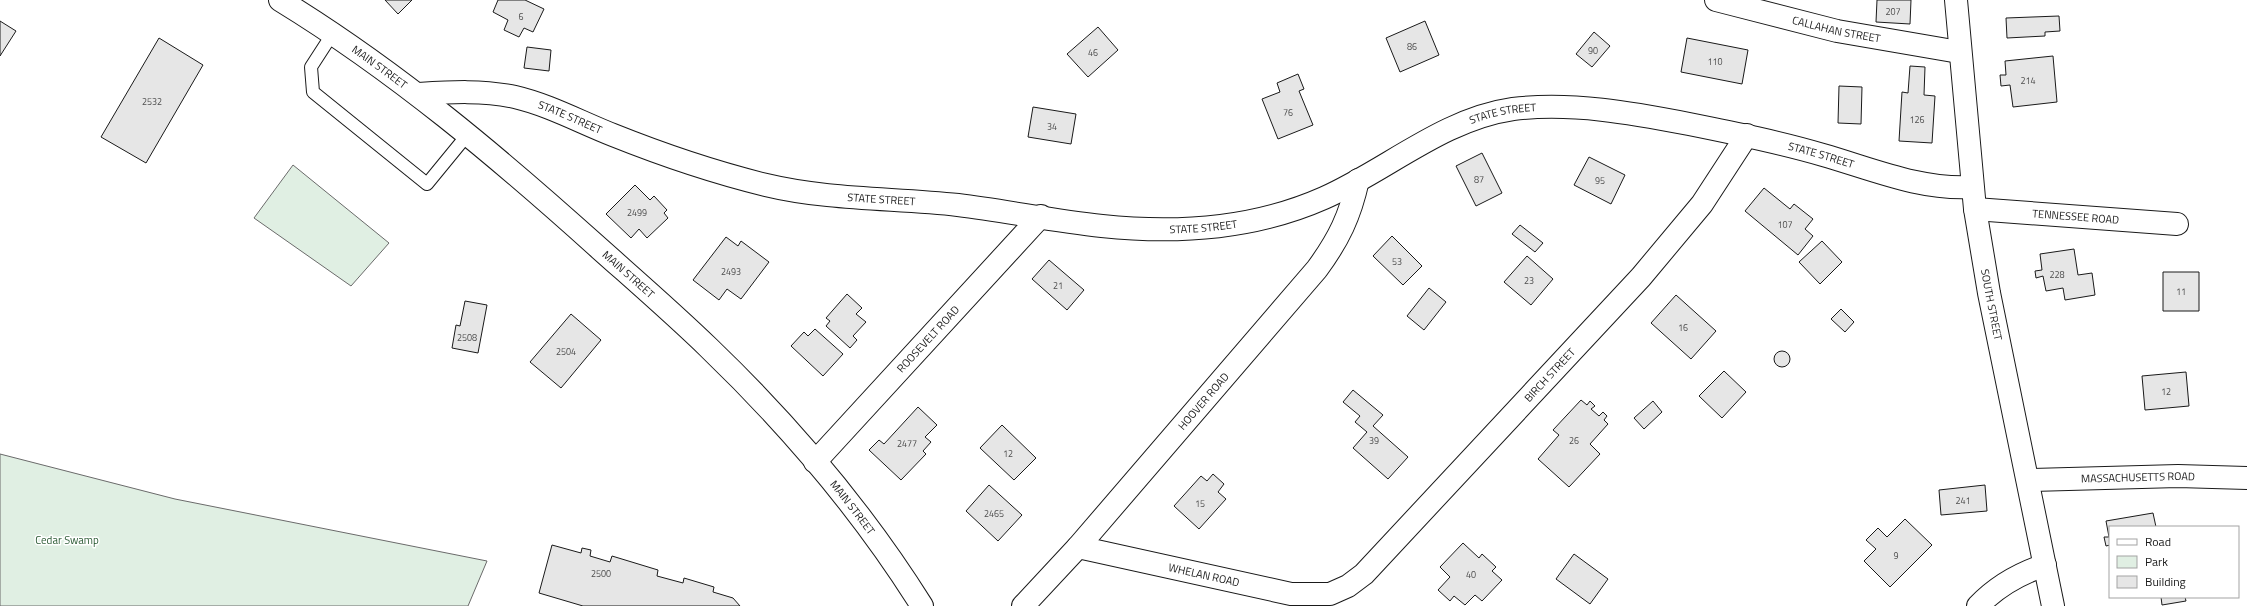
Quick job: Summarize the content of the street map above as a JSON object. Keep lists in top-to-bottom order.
{
  "streets": {
    "street": [
      "CALLAHAN STREET",
      "MAIN STREET",
      "STATE STREET",
      "TENNESSEE ROAD",
      "SOUTH STREET",
      "ROOSEVELT ROAD",
      "BIRCH STREET",
      "HOOVER ROAD",
      "MASSACHUSETTS ROAD",
      "WHELAN ROAD"
    ]
  },
  "crossings": [
    ["CALLAHAN STREET", "SOUTH STREET"],
    ["MAIN STREET", "STATE STREET"],
    ["MAIN STREET", "ROOSEVELT ROAD"],
    ["STATE STREET", "SOUTH STREET"],
    ["STATE STREET", "ROOSEVELT ROAD"],
    ["STATE STREET", "BIRCH STREET"],
    ["STATE STREET", "HOOVER ROAD"],
    ["TENNESSEE ROAD", "SOUTH STREET"],
    ["SOUTH STREET", "MASSACHUSETTS ROAD"],
    ["BIRCH STREET", "WHELAN ROAD"],
    ["HOOVER ROAD", "WHELAN ROAD"]
  ],
  "parks": ["Cedar Swamp"],
  "house_numbers": [
    "207",
    "6",
    "86",
    "90",
    "46",
    "110",
    "214",
    "2532",
    "76",
    "126",
    "34",
    "87",
    "95",
    "2499",
    "107",
    "53",
    "2493",
    "228",
    "23",
    "21",
    "11",
    "16",
    "2508",
    "2504",
    "12",
    "39",
    "26",
    "2477",
    "12",
    "241",
    "15",
    "2465",
    "9",
    "2500",
    "40"
  ],
  "legend": ["Road", "Park", "Building"]
}
